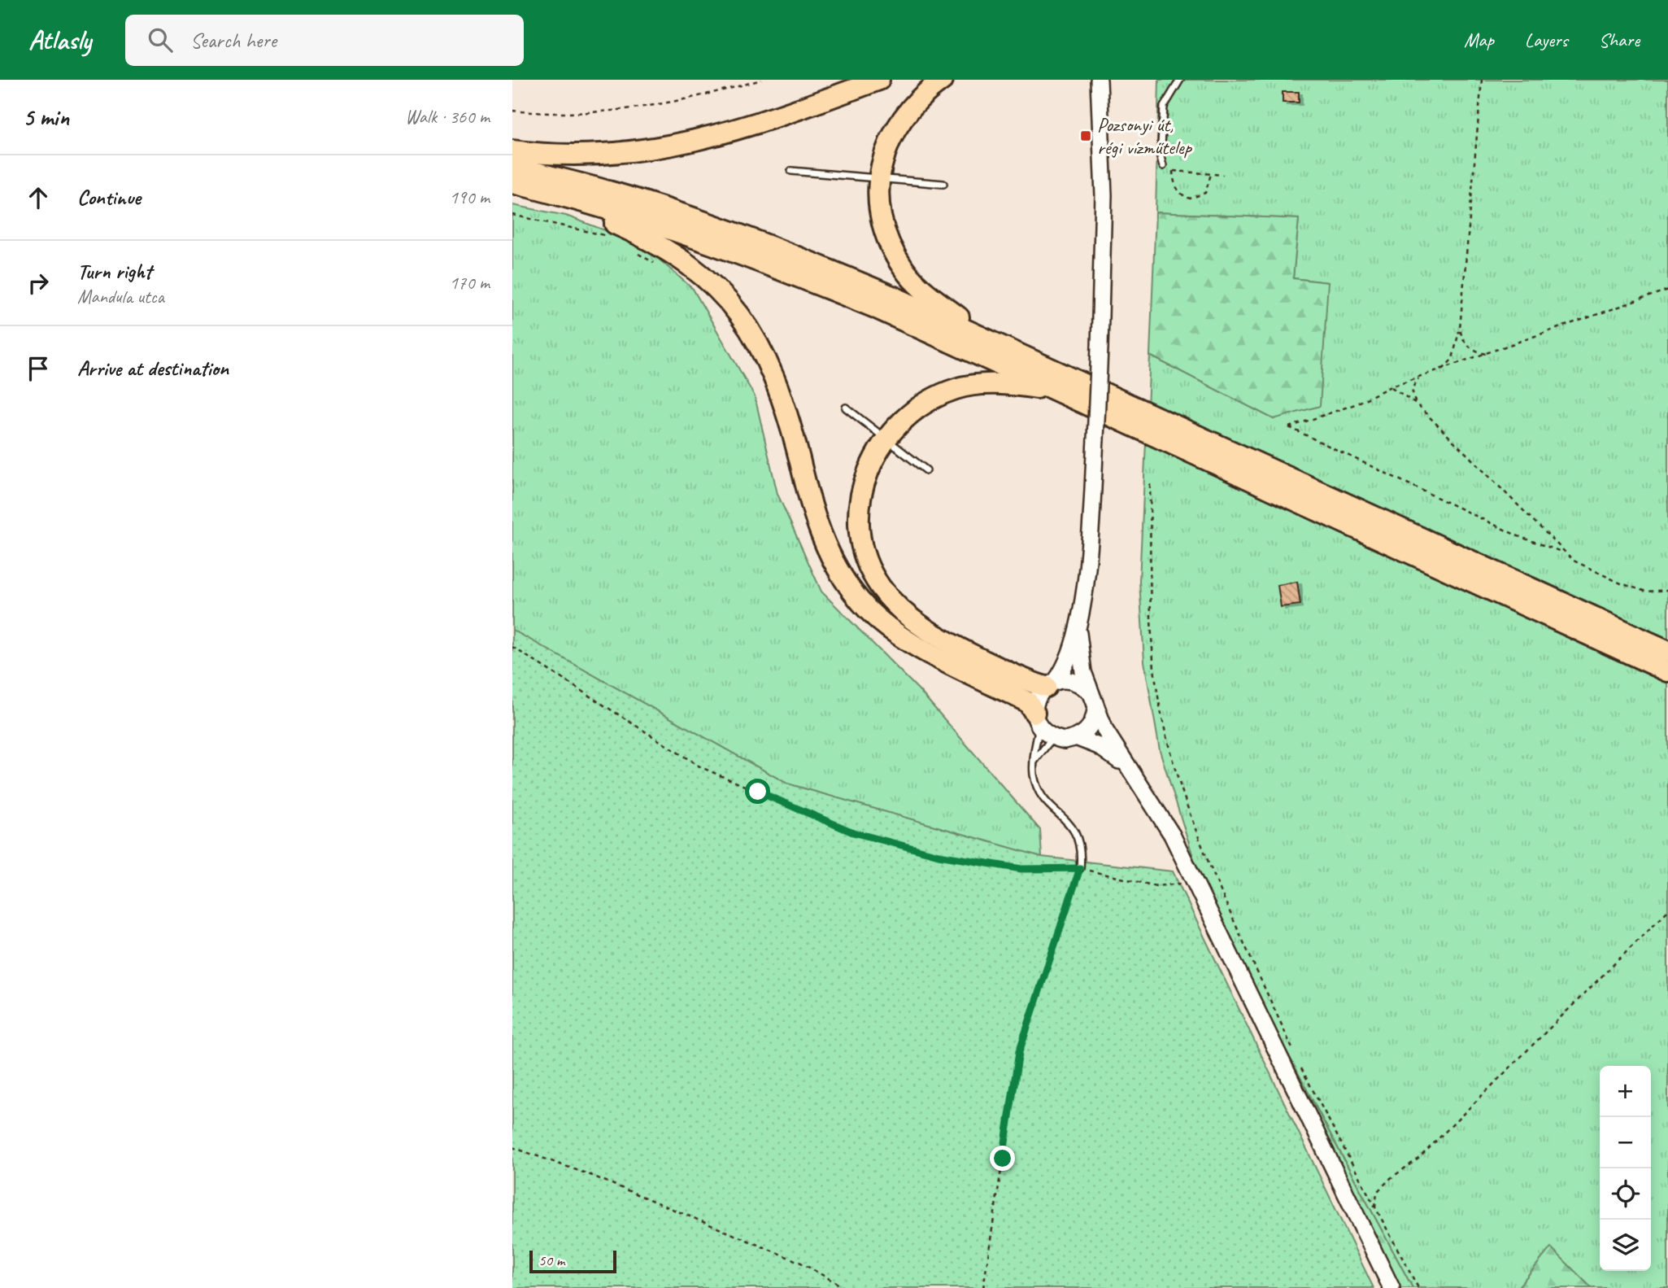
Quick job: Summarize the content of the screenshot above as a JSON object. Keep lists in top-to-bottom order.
{
  "places": {
    "transit": ["Pozsonyi út, régi vízműtelep"]
  },
  "scale_bar": "50 m",
  "page": {
    "header": "Atlasly",
    "search": "Search here",
    "nav": ["Map", "Layers", "Share"],
    "heading": ["5 min", "Walk · 360 m"],
    "list": [
      ["Continue", "190 m"],
      ["Turn right", "Mandula utca", "170 m"],
      "Arrive at destination"
    ],
    "map_buttons": ["+", "−"],
    "scale": "50 m"
  }
}
